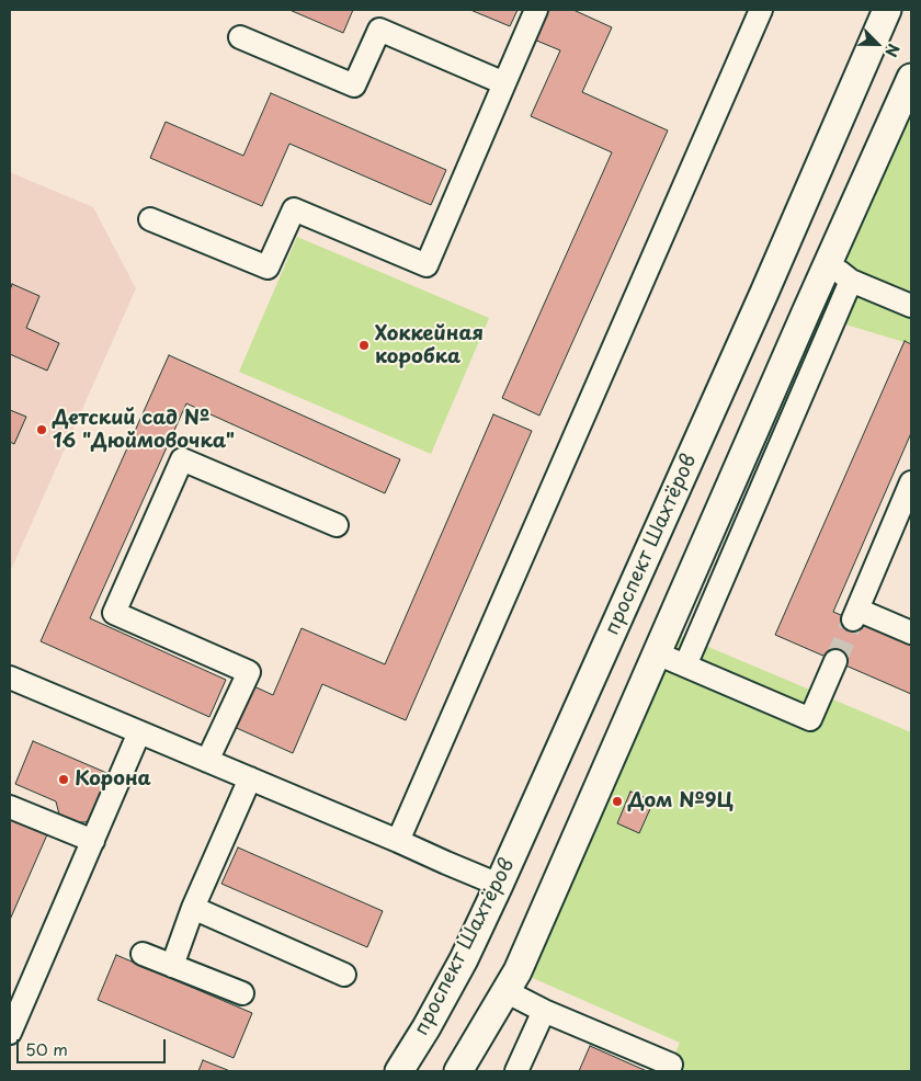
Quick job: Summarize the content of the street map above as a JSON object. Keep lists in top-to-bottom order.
{
  "streets": {
    "main road": ["проспект Шахтёров"]
  },
  "places": [
    "Хоккейная коробка",
    "Детский сад № 16 \"Дюймовочка\"",
    "Корона",
    "Дом №9Ц"
  ],
  "scale_bar": "50 m",
  "north": "bottom right"
}
